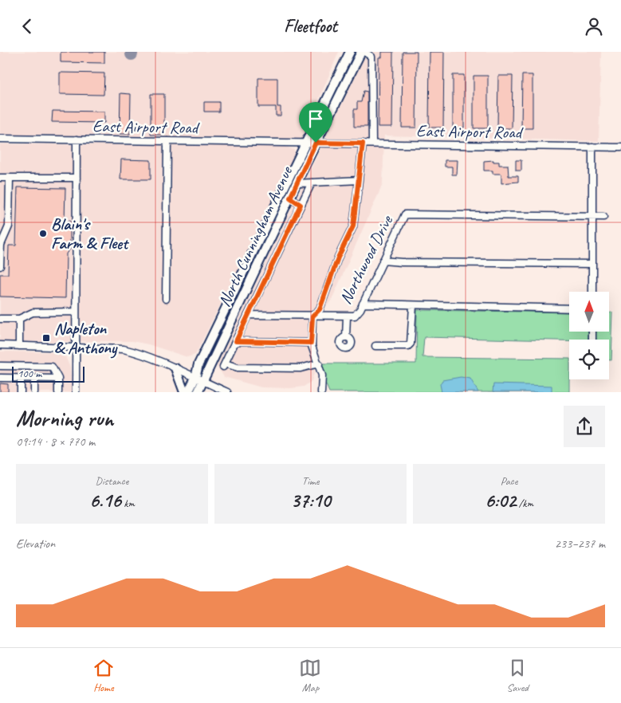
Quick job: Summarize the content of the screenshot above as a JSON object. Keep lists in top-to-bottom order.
{
  "streets": {
    "main road": ["North Cunningham Avenue"],
    "street": ["East Airport Road", "Northwood Drive"]
  },
  "crossings": [
    ["East Airport Road", "North Cunningham Avenue"]
  ],
  "places": {
    "other": ["Blain's Farm & Fleet"],
    "transit": ["Napleton & Anthony"]
  },
  "scale_bar": "100 m",
  "north": "top",
  "page": {
    "header": "Fleetfoot",
    "scale": "100 m",
    "heading": ["Morning run", "09:14 · 8 × 770 m"],
    "stats": [
      ["Distance", "6.16 km"],
      ["Time", "37:10"],
      ["Pace", "6:02 /km"]
    ],
    "chart": ["Elevation", "233–237 m"],
    "tabs": ["Home", "Map", "Saved"]
  }
}
